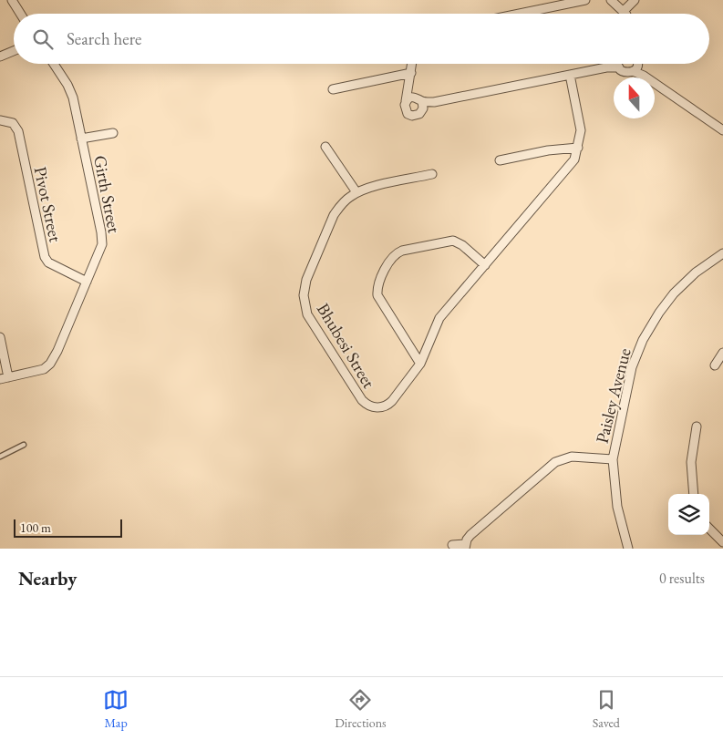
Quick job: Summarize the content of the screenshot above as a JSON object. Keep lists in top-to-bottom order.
{
  "streets": {
    "street": [
      "Girth Street",
      "Pivot Street",
      "Bhubesi Street",
      "Paisley Avenue"
    ]
  },
  "crossings": [
    ["Girth Street", "Pivot Street"]
  ],
  "scale_bar": "100 m",
  "north": "top",
  "page": {
    "search": "Search here",
    "scale": "100 m",
    "heading": ["Nearby", "0 results"],
    "nav": ["Map", "Directions", "Saved"]
  }
}
